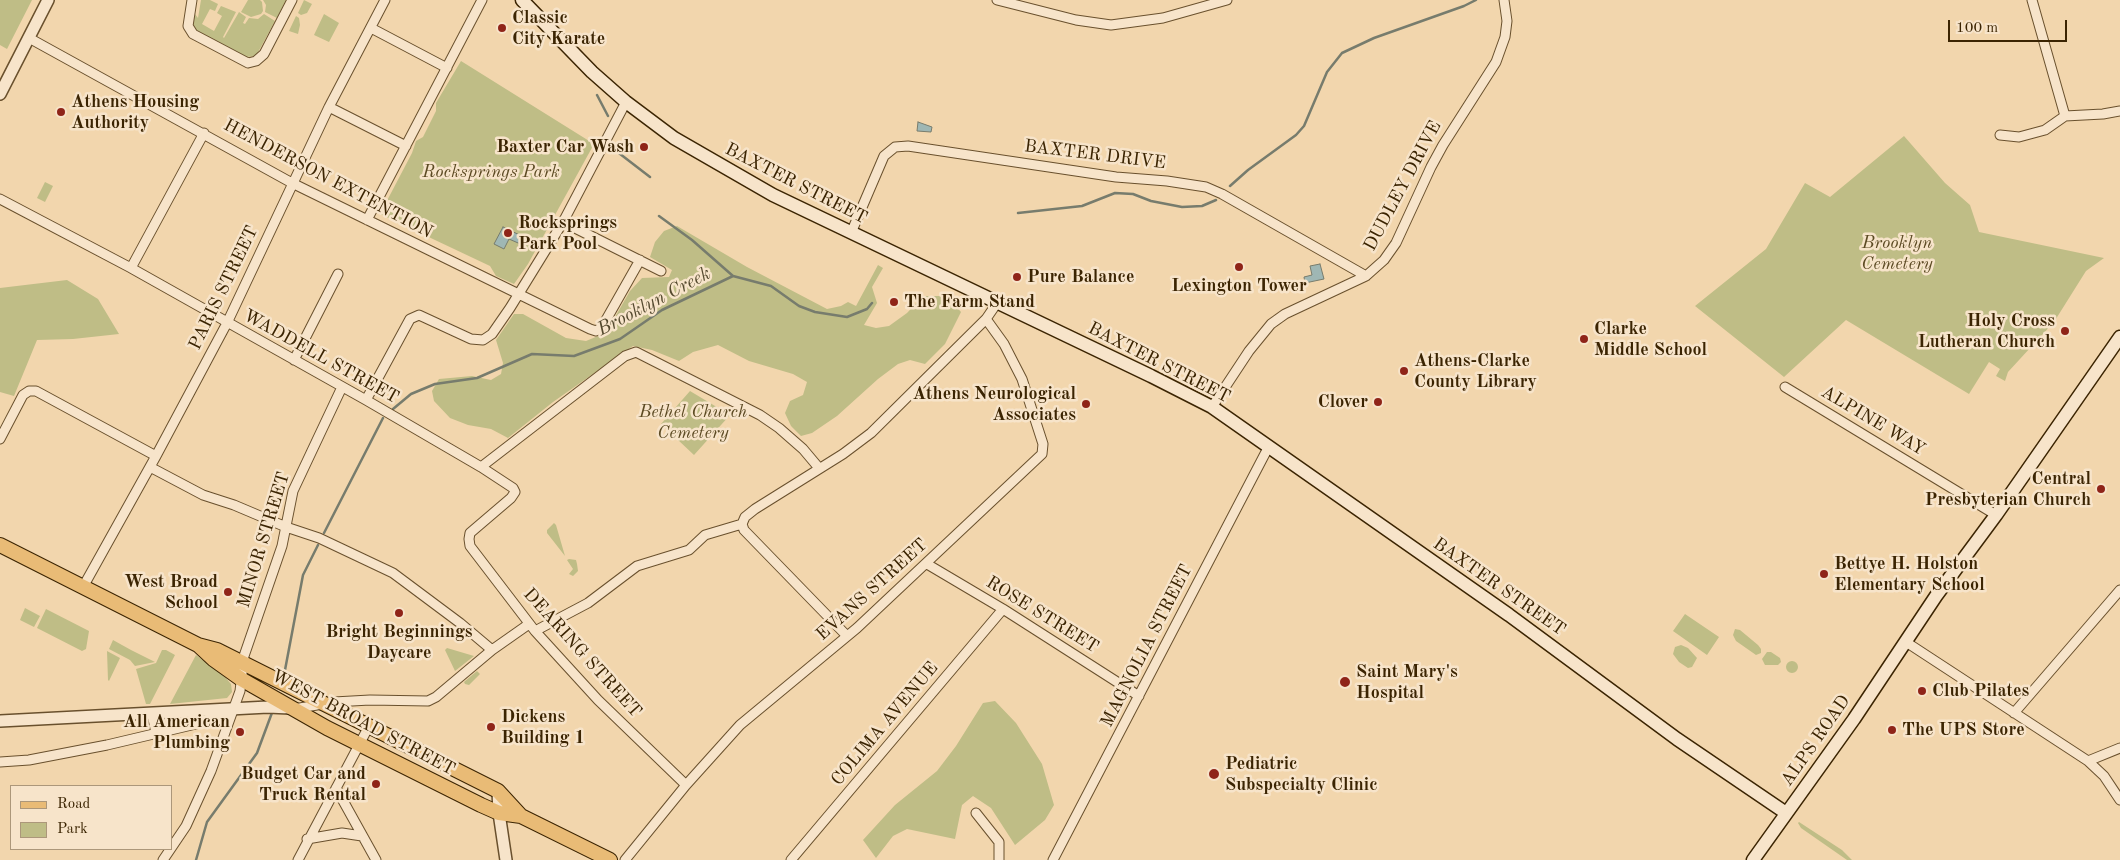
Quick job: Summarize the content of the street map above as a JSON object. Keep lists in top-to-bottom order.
{
  "streets": {
    "main road": ["BAXTER STREET", "WEST BROAD STREET", "ALPS ROAD"],
    "street": [
      "BAXTER DRIVE",
      "HENDERSON EXTENTION",
      "DUDLEY DRIVE",
      "PARIS STREET",
      "WADDELL STREET",
      "ALPINE WAY",
      "MINOR STREET",
      "EVANS STREET",
      "ROSE STREET",
      "MAGNOLIA STREET",
      "DEARING STREET",
      "COLIMA AVENUE"
    ]
  },
  "crossings": [
    ["BAXTER DRIVE", "BAXTER STREET"],
    ["BAXTER DRIVE", "DUDLEY DRIVE"],
    ["HENDERSON EXTENTION", "PARIS STREET"],
    ["BAXTER STREET", "DUDLEY DRIVE"],
    ["BAXTER STREET", "MAGNOLIA STREET"],
    ["BAXTER STREET", "ALPS ROAD"],
    ["PARIS STREET", "WADDELL STREET"],
    ["PARIS STREET", "WEST BROAD STREET"],
    ["WADDELL STREET", "MINOR STREET"],
    ["WADDELL STREET", "DEARING STREET"],
    ["ALPINE WAY", "ALPS ROAD"],
    ["MINOR STREET", "WEST BROAD STREET"],
    ["EVANS STREET", "ROSE STREET"],
    ["EVANS STREET", "DEARING STREET"],
    ["ROSE STREET", "MAGNOLIA STREET"],
    ["ROSE STREET", "COLIMA AVENUE"]
  ],
  "water": ["Brooklyn Creek"],
  "parks": ["Rocksprings Park", "Brooklyn Cemetery", "Bethel Church Cemetery"],
  "places": [
    "Classic City Karate",
    "Athens Housing Authority",
    "Baxter Car Wash",
    "Rocksprings Park Pool",
    "Lexington Tower",
    "Pure Balance",
    "The Farm Stand",
    "Holy Cross Lutheran Church",
    "Clarke Middle School",
    "Athens-Clarke County Library",
    "Clover",
    "Athens Neurological Associates",
    "Central Presbyterian Church",
    "Bettye H. Holston Elementary School",
    "West Broad School",
    "Bright Beginnings Daycare",
    "Saint Mary's Hospital",
    "Club Pilates",
    "Dickens Building 1",
    "The UPS Store",
    "All American Plumbing",
    "Pediatric Subspecialty Clinic",
    "Budget Car and Truck Rental"
  ],
  "legend": ["Road", "Park"],
  "scale_bar": "100 m"
}
